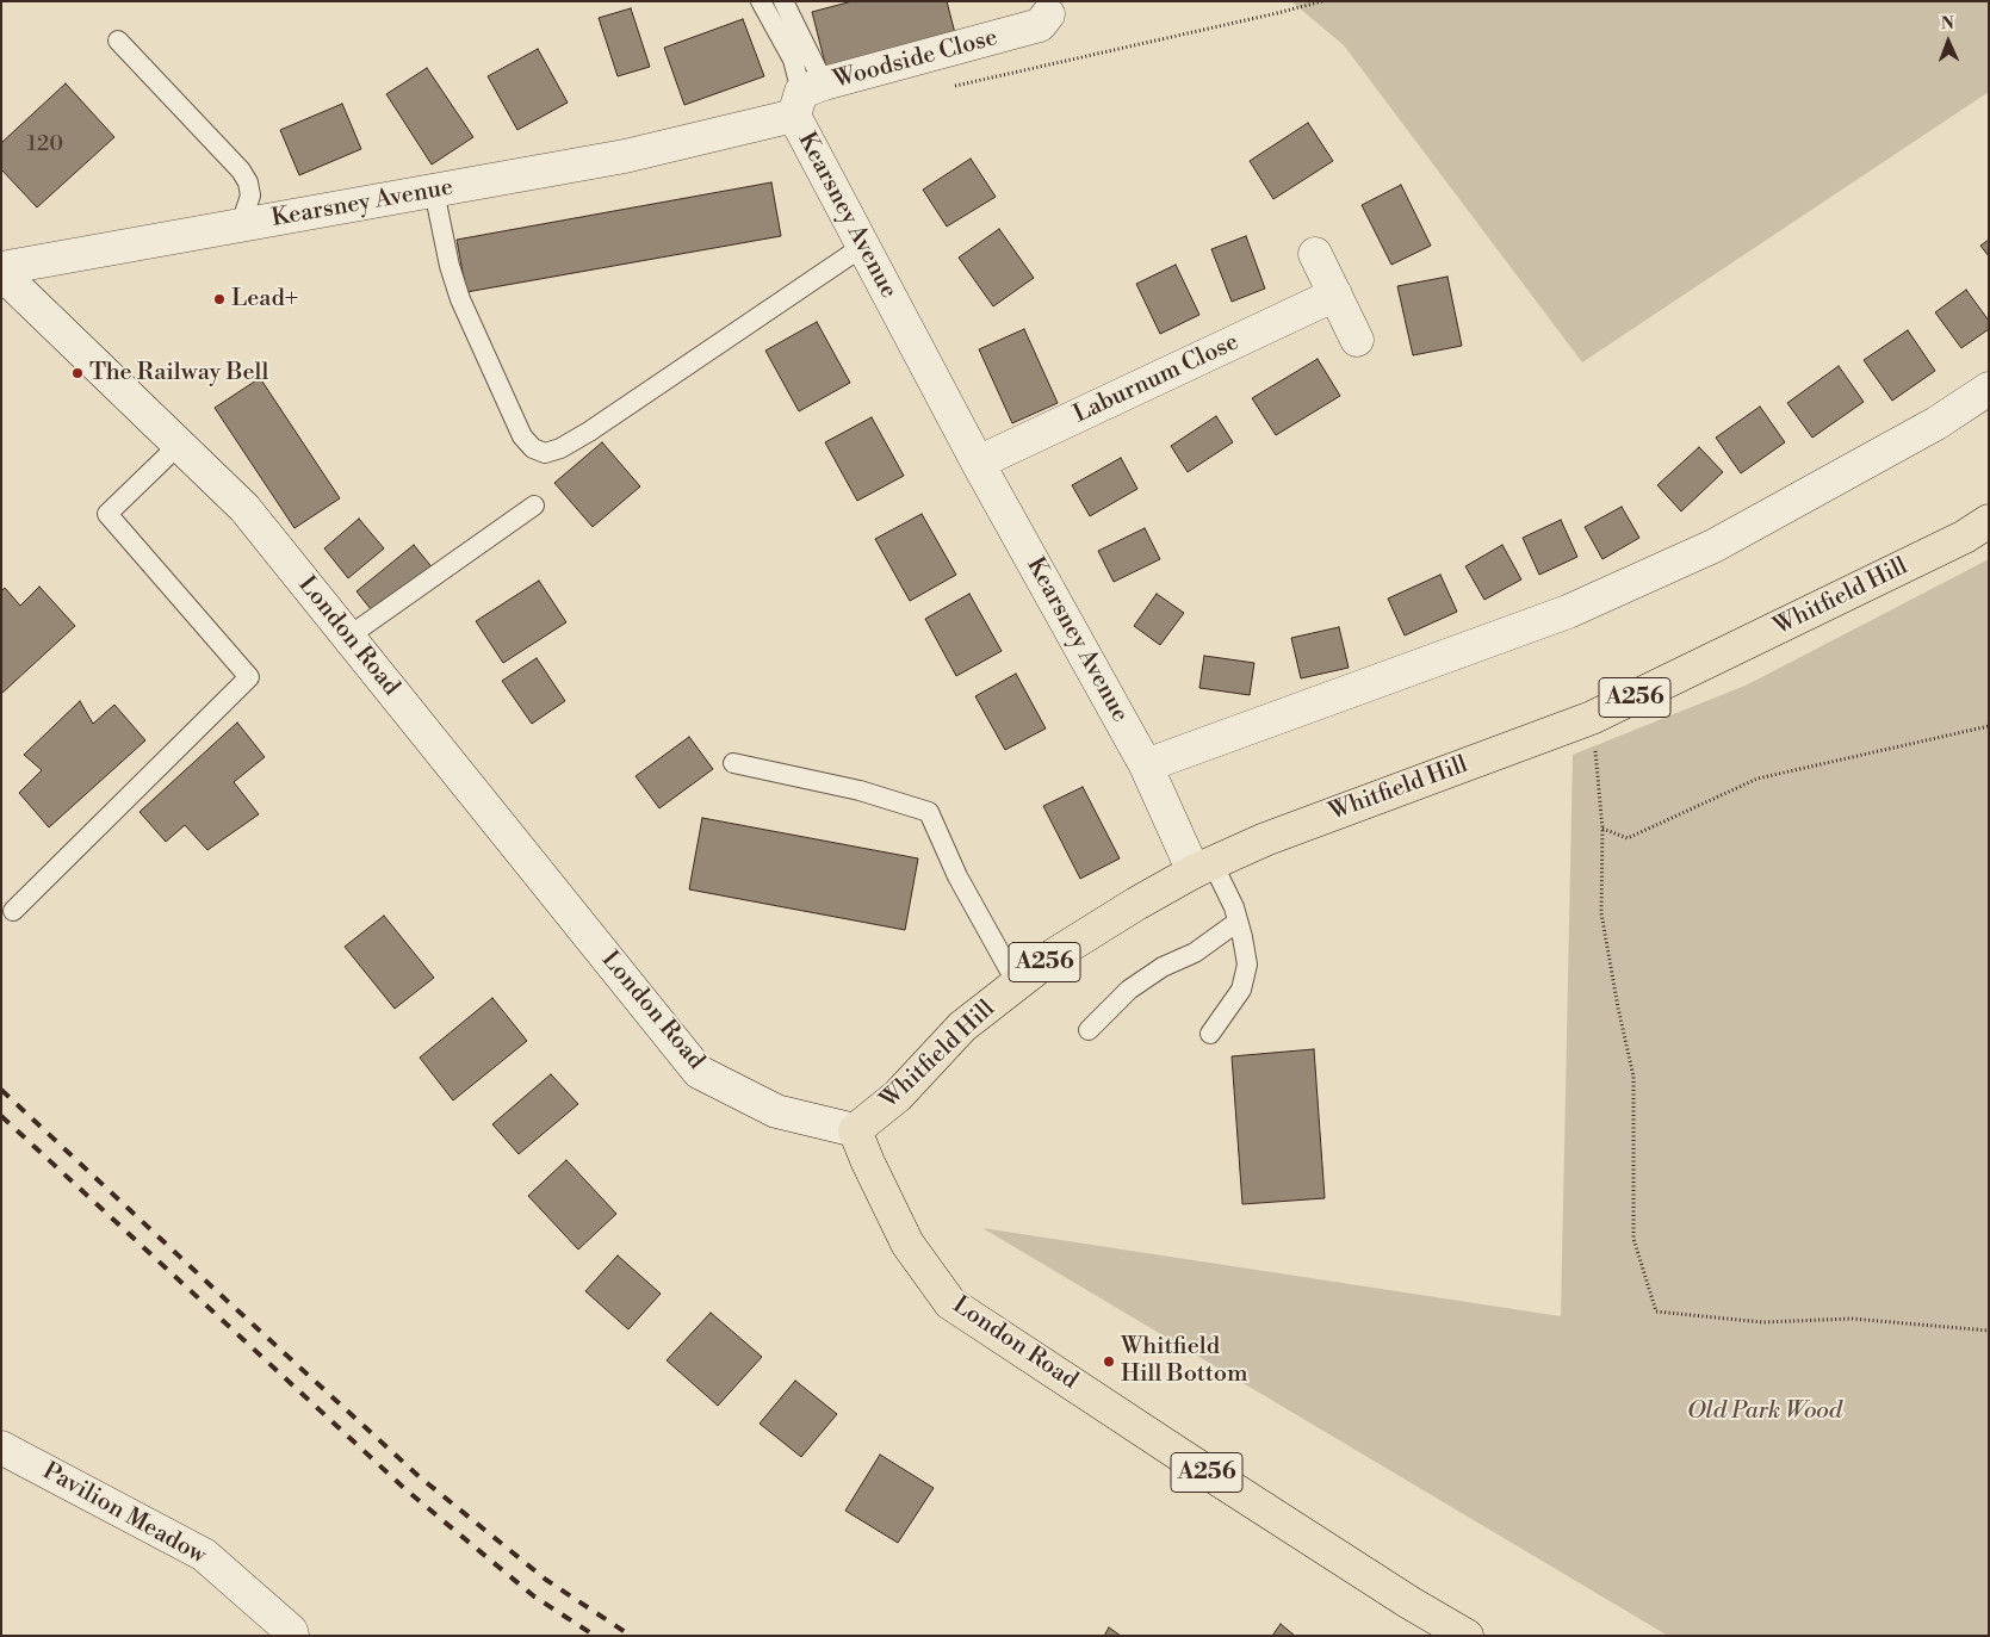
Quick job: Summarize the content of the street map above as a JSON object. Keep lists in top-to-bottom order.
{
  "streets": {
    "main road": ["Whitfield Hill", "London Road", "A256"],
    "street": [
      "Woodside Close",
      "Kearsney Avenue",
      "Laburnum Close",
      "Pavilion Meadow"
    ]
  },
  "crossings": [
    ["Woodside Close", "Kearsney Avenue"],
    ["Kearsney Avenue", "Laburnum Close"],
    ["Kearsney Avenue", "Whitfield Hill"],
    ["Kearsney Avenue", "London Road"],
    ["Whitfield Hill", "London Road"]
  ],
  "parks": ["Old Park Wood"],
  "places": ["Lead+", "The Railway Bell", "Whitfield Hill Bottom"],
  "house_numbers": ["120"],
  "north": "top"
}
